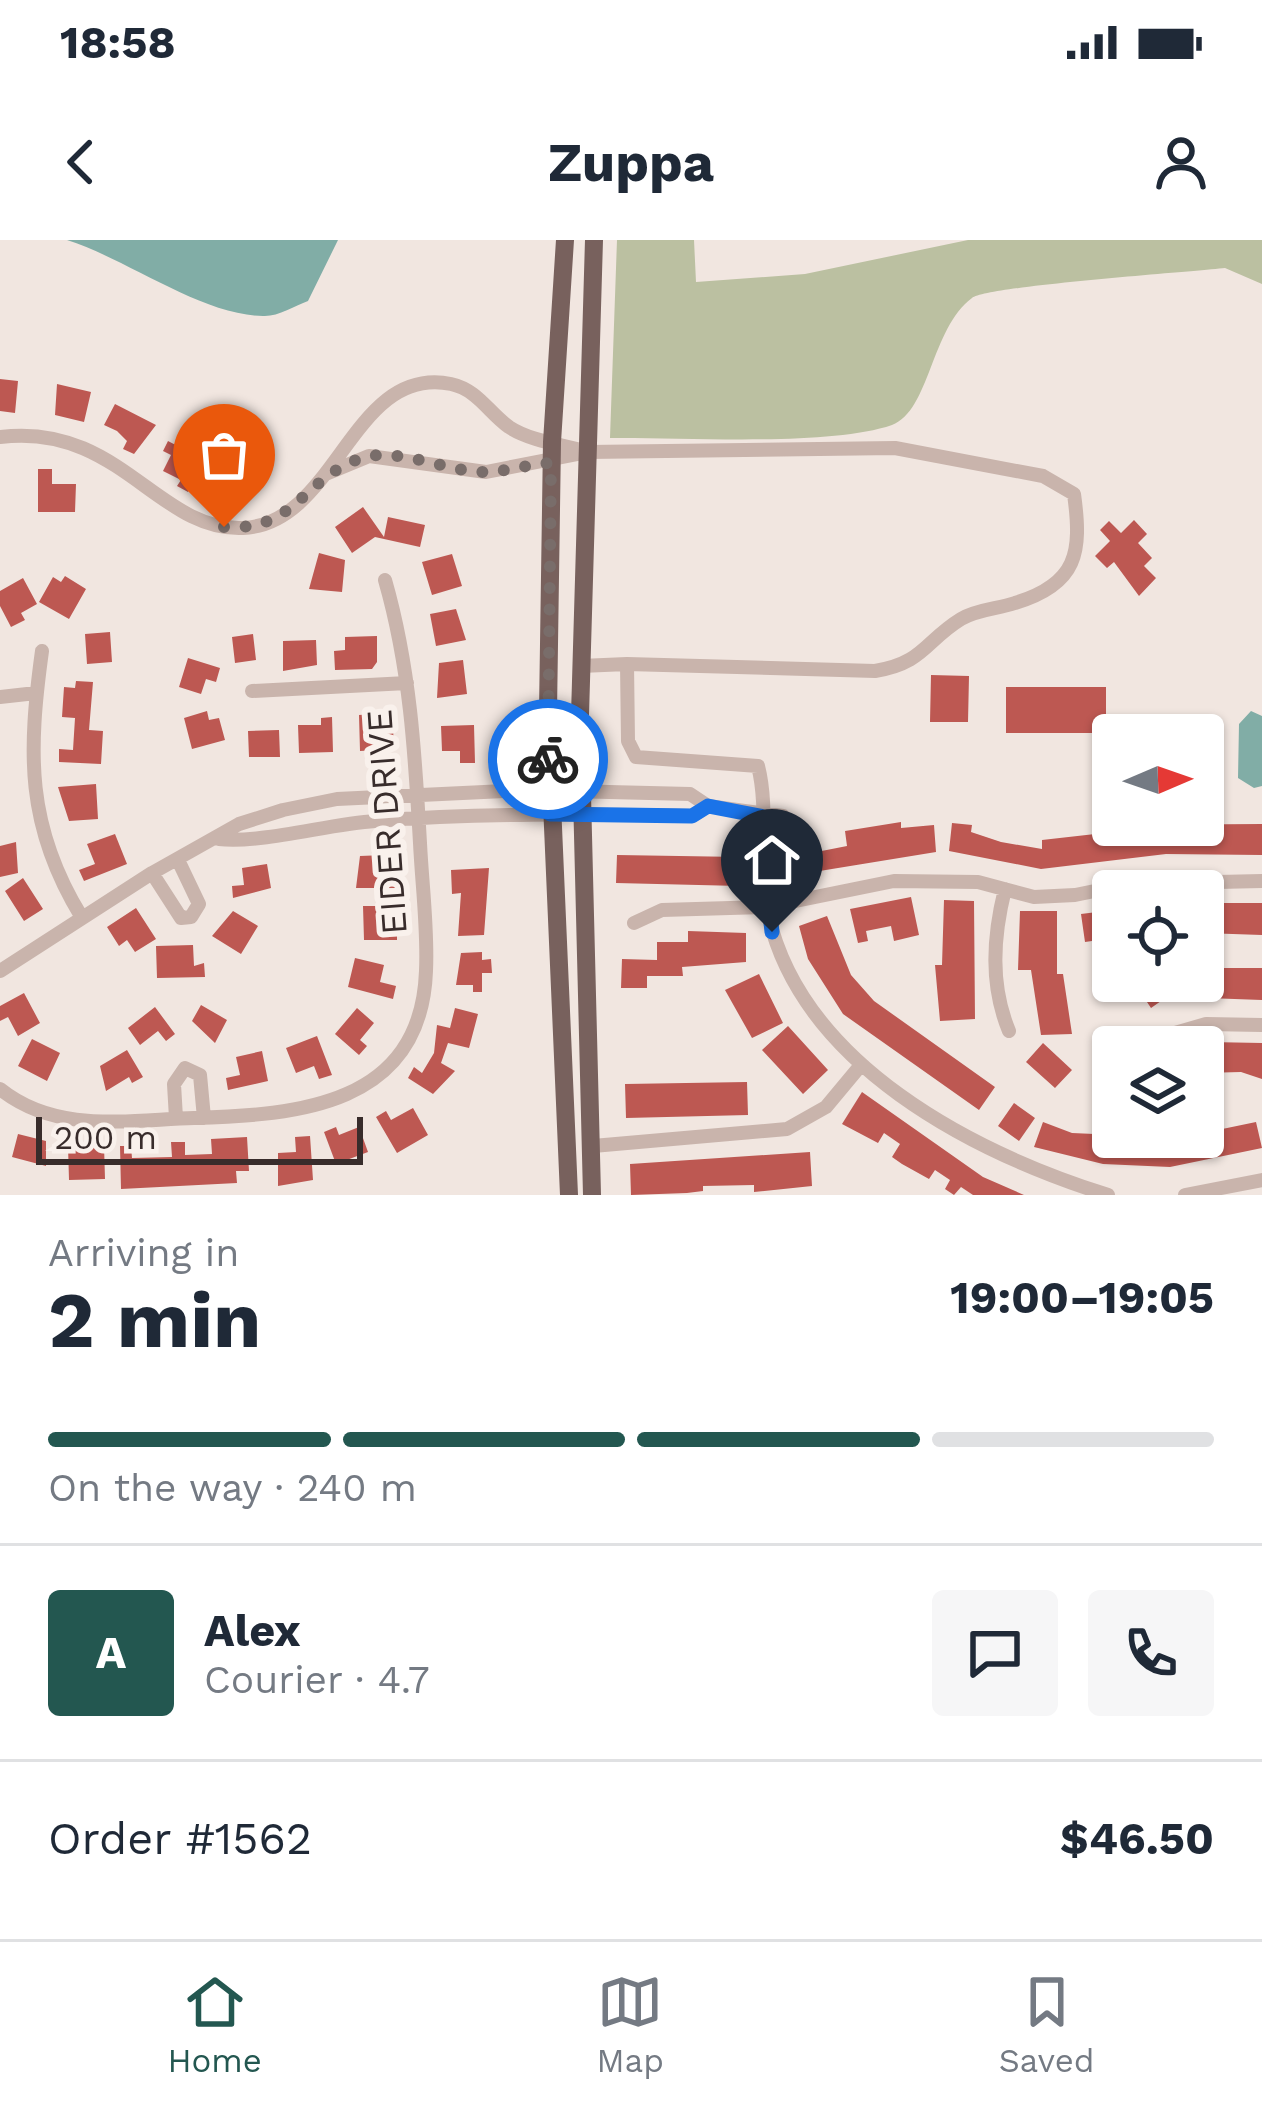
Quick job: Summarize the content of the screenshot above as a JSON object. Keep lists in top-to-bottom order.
{
  "streets": {
    "street": ["EIDER DRIVE"]
  },
  "scale_bar": "200 m",
  "north": "right",
  "page": {
    "status": "18:58",
    "header": "Zuppa",
    "scale": "200 m",
    "heading": ["2 min", "Arriving in", "19:00–19:05"],
    "panel": [
      "Alex",
      "Courier · 4.7",
      "Order #1562",
      "$46.50"
    ],
    "bar": "On the way · 240 m",
    "round": "A",
    "tabs": ["Home", "Map", "Saved"]
  }
}
